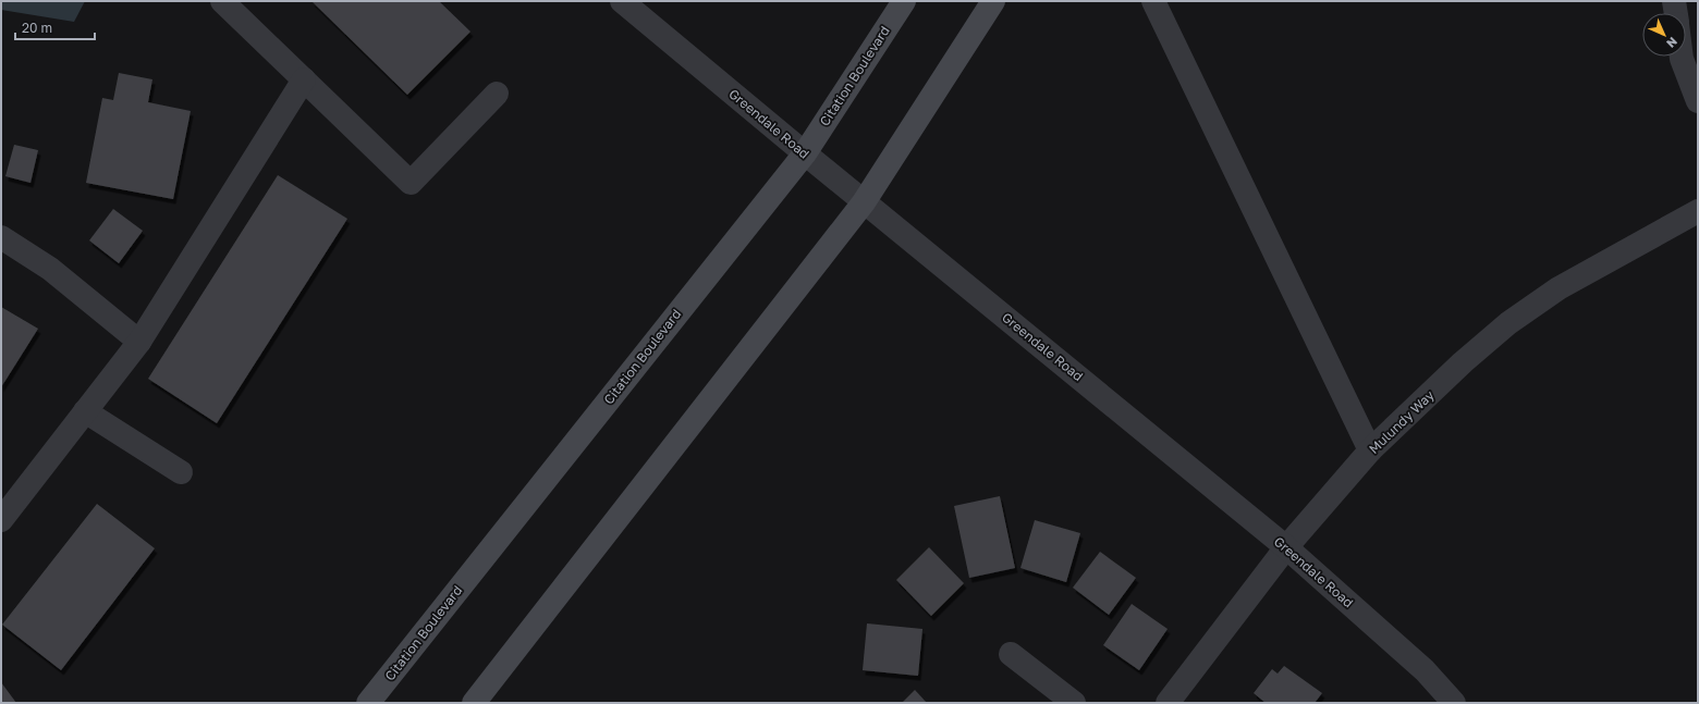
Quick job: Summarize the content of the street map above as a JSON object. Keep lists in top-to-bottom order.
{
  "streets": {
    "main road": ["Citation Boulevard"],
    "street": ["Greendale Road", "Mulundy Way"]
  },
  "crossings": [
    ["Citation Boulevard", "Greendale Road"],
    ["Greendale Road", "Mulundy Way"]
  ],
  "scale_bar": "20 m",
  "north": "bottom right"
}
